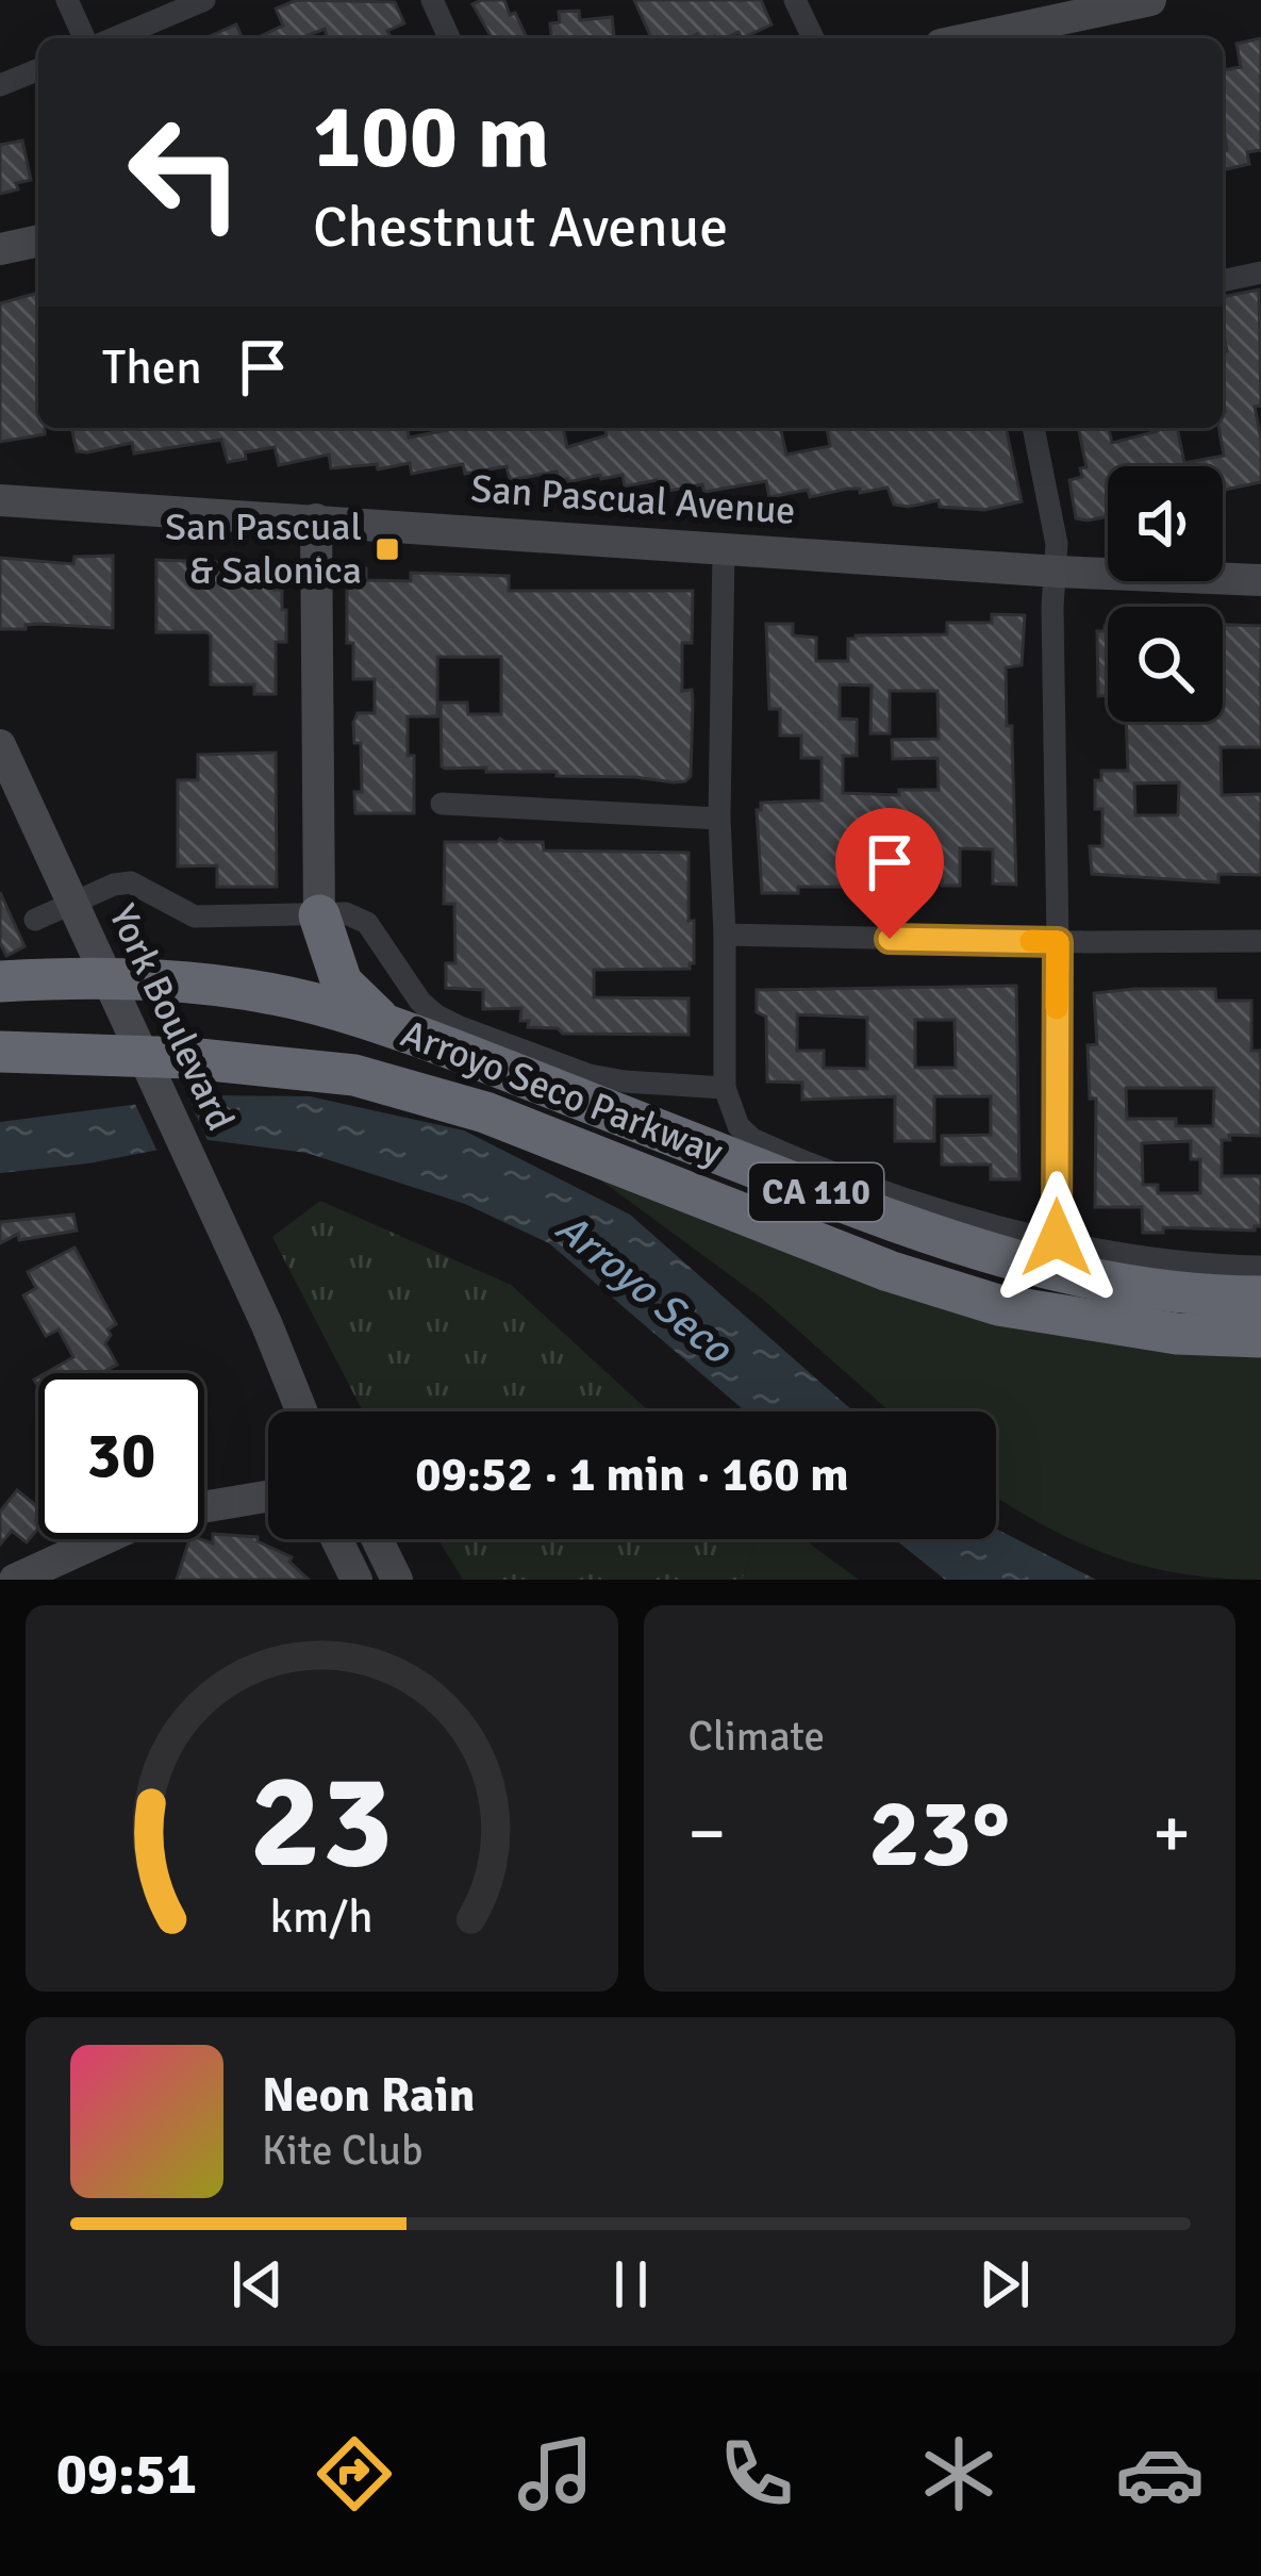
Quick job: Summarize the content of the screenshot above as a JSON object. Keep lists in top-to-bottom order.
{
  "streets": {
    "highway": ["Arroyo Seco Parkway", "CA 110"],
    "main road": ["San Pascual Avenue", "York Boulevard"]
  },
  "water": ["Arroyo Seco"],
  "places": {
    "transit": ["San Pascual & Salonica"]
  },
  "page": {
    "turn": ["100 m", "Chestnut Avenue"],
    "then": "Then",
    "limit": "30",
    "trip": "09:52 · 1 min · 160 m",
    "tile": "Climate",
    "heat": ["−", "23°", "+"],
    "song": ["Neon Rain", "Kite Club"],
    "tabs": "09:51",
    "gauge": ["23", "km/h"]
  }
}
